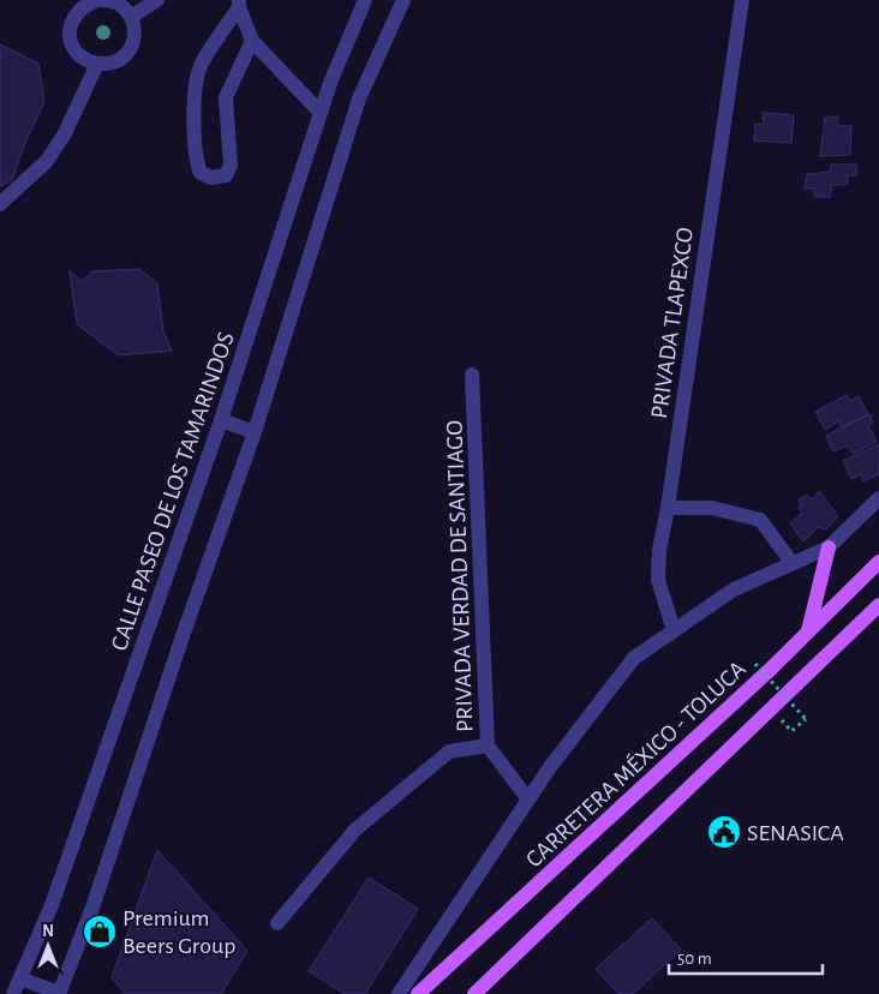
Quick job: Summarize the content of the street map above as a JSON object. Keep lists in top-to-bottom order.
{
  "streets": {
    "main road": ["CARRETERA MÉXICO - TOLUCA"],
    "street": ["PRIVADA TLAPEXCO", "CALLE PASEO DE LOS TAMARINDOS", "PRIVADA VERDAD DE SANTIAGO"]
  },
  "places": {
    "public building": ["SENASICA"],
    "shop": ["Premium Beers Group"]
  },
  "scale_bar": "50 m",
  "north": "top"
}
